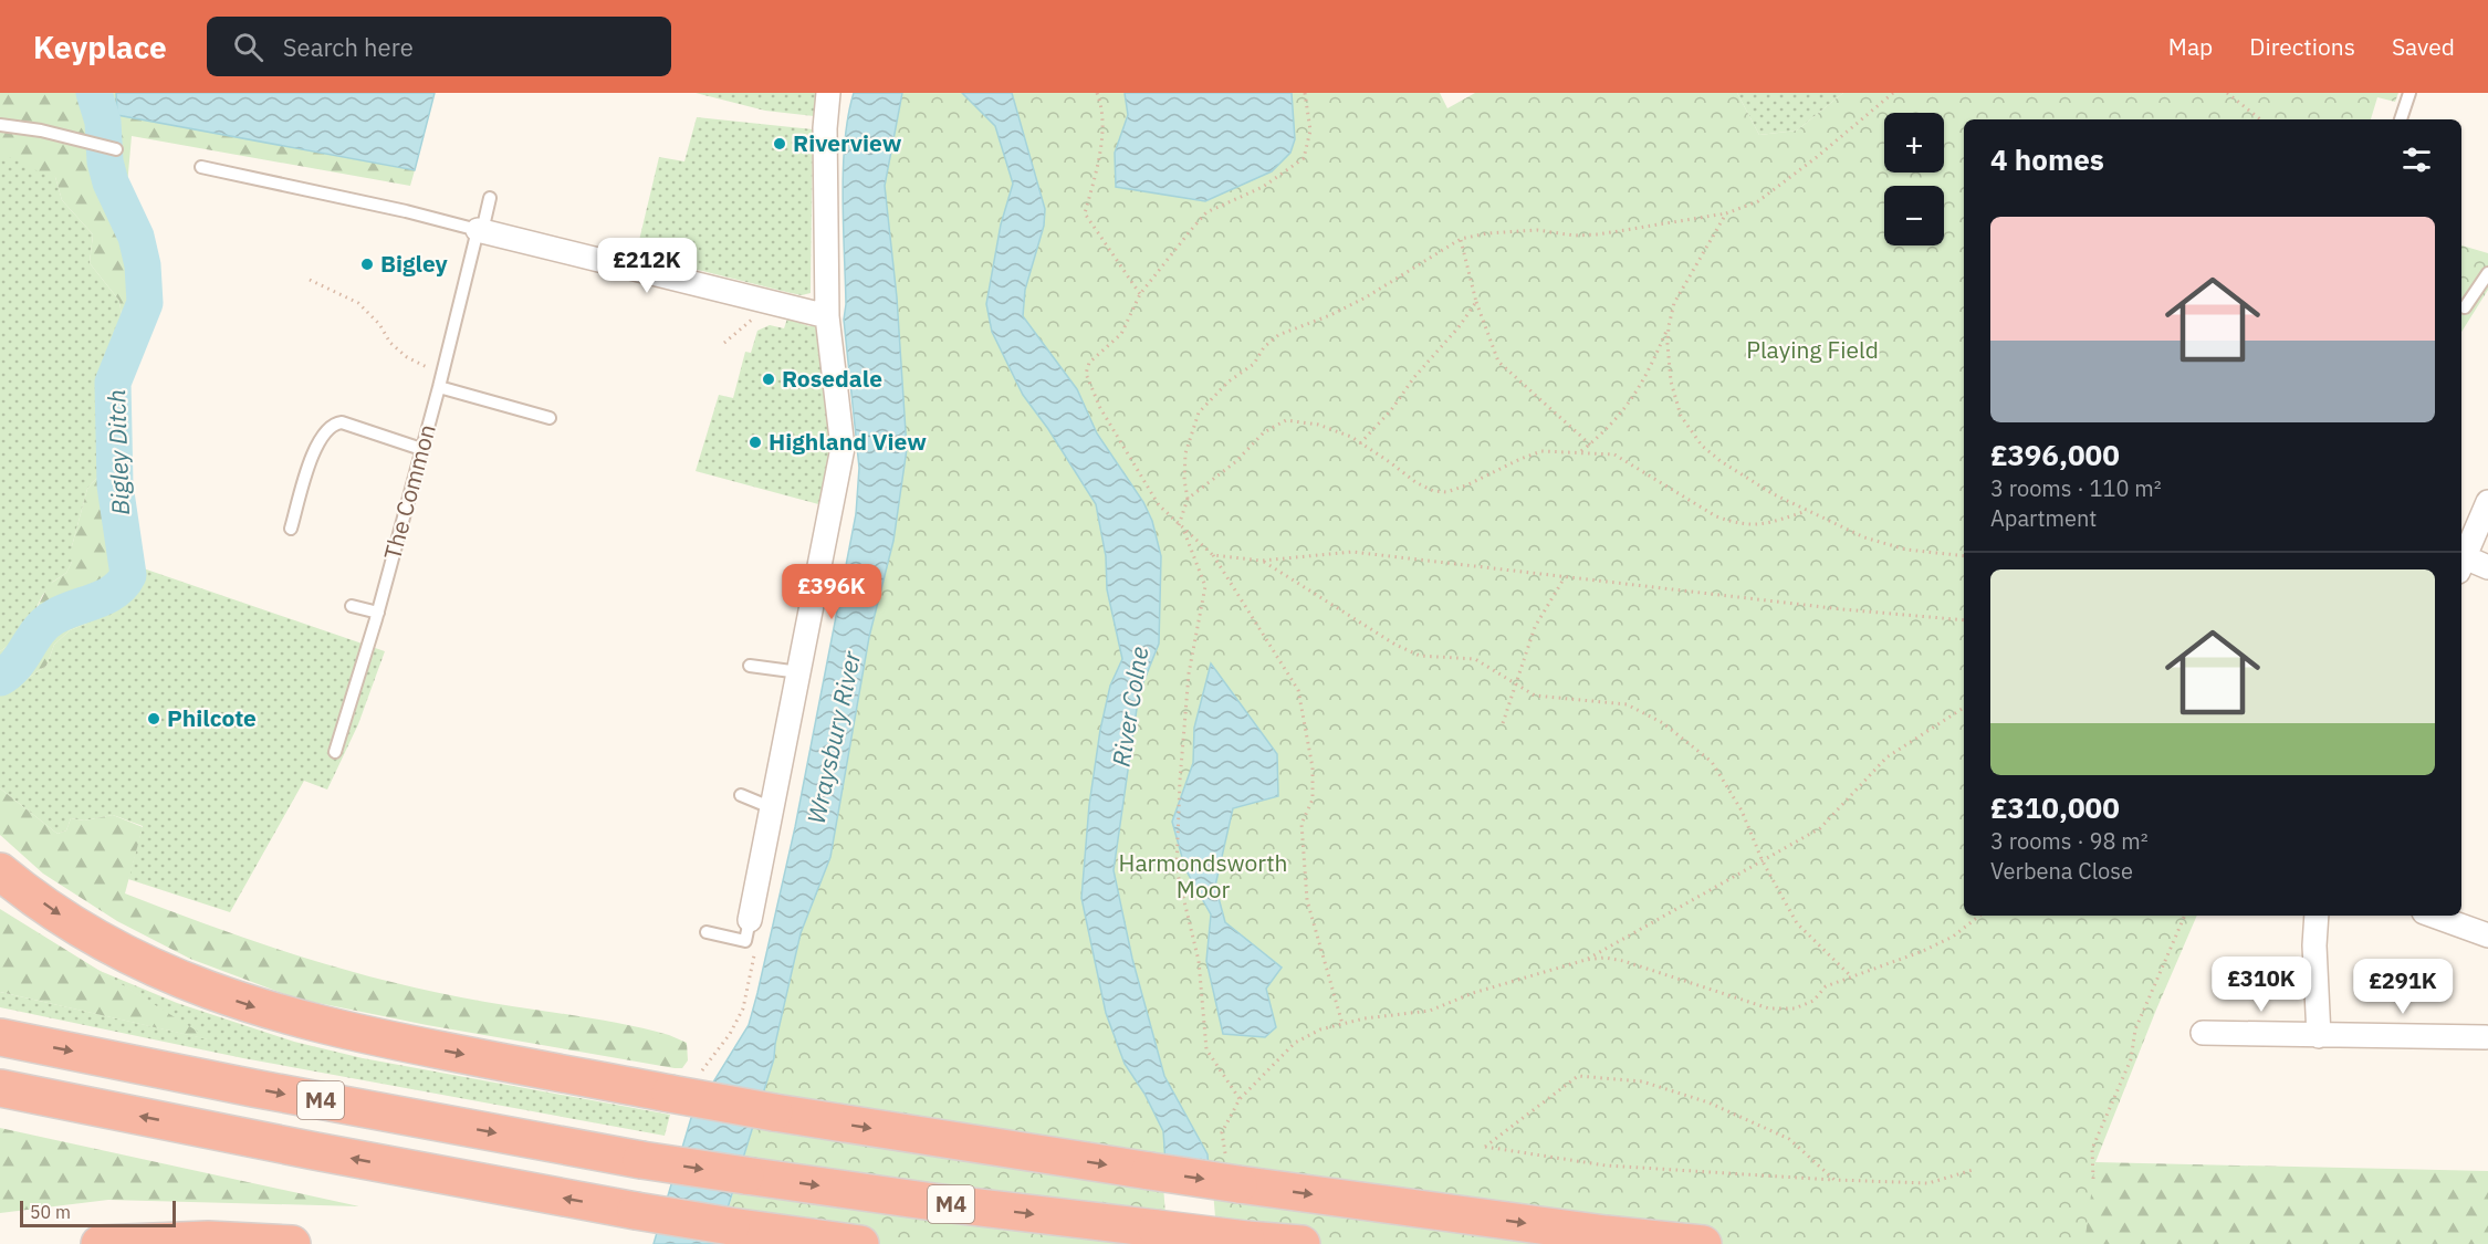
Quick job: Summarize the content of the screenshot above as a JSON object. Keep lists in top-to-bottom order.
{
  "streets": {
    "highway": ["M4"],
    "lane": ["The Common"]
  },
  "water": ["Bigley Ditch", "River Colne", "Wraysbury River"],
  "parks": ["Playing Field", "Harmondsworth Moor"],
  "places": [
    "Riverview",
    "Bigley",
    "Rosedale",
    "Highland View",
    "Philcote"
  ],
  "scale_bar": "50 m",
  "page": {
    "header": "Keyplace",
    "search": "Search here",
    "nav": ["Map", "Directions", "Saved"],
    "map_buttons": ["+", "−"],
    "heading": "4 homes",
    "list": [
      {
        "name": "£396,000",
        "note": "3 rooms · 110 m² · Apartment"
      },
      {
        "name": "£310,000",
        "note": "3 rooms · 98 m² · Verbena Close"
      }
    ],
    "price": [
      "£212K",
      "£396K",
      "£310K",
      "£291K"
    ],
    "scale": "50 m"
  }
}
